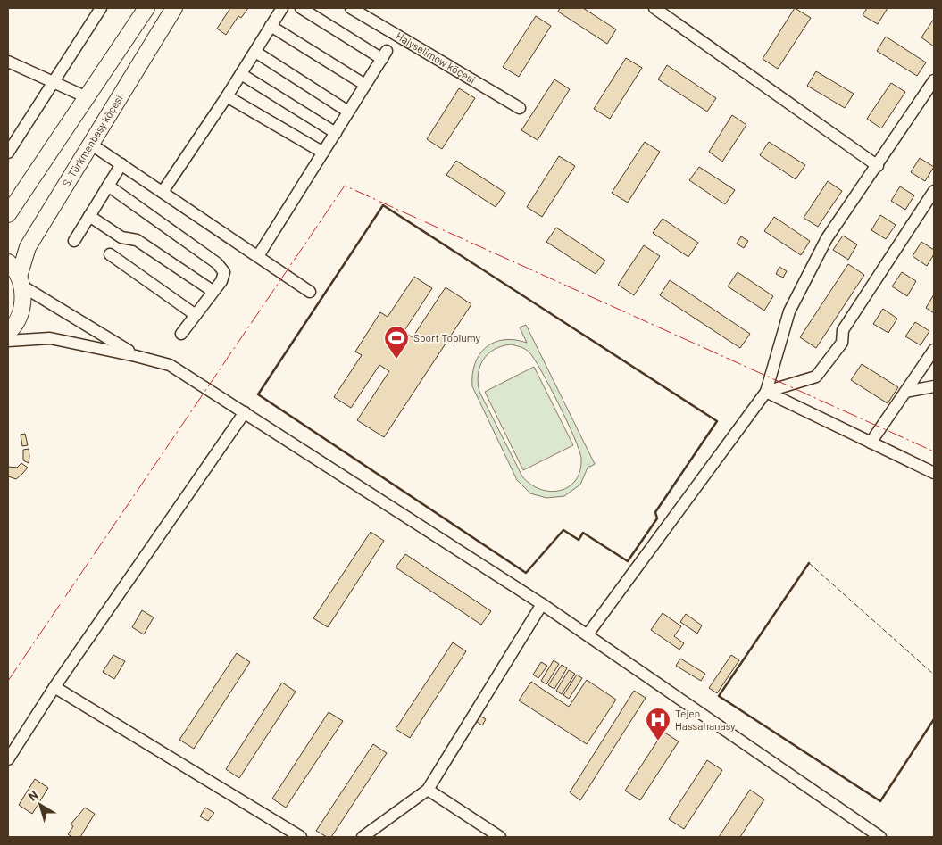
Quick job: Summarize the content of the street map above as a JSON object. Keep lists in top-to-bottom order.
{
  "streets": {
    "highway": ["S. Türkmenbaşy köçesi"],
    "street": ["Hajyselimow köçesi"]
  },
  "places": {
    "sports": ["Sport Toplumy"],
    "hospital": ["Tejen Hassahanasy"]
  },
  "north": "top left"
}
